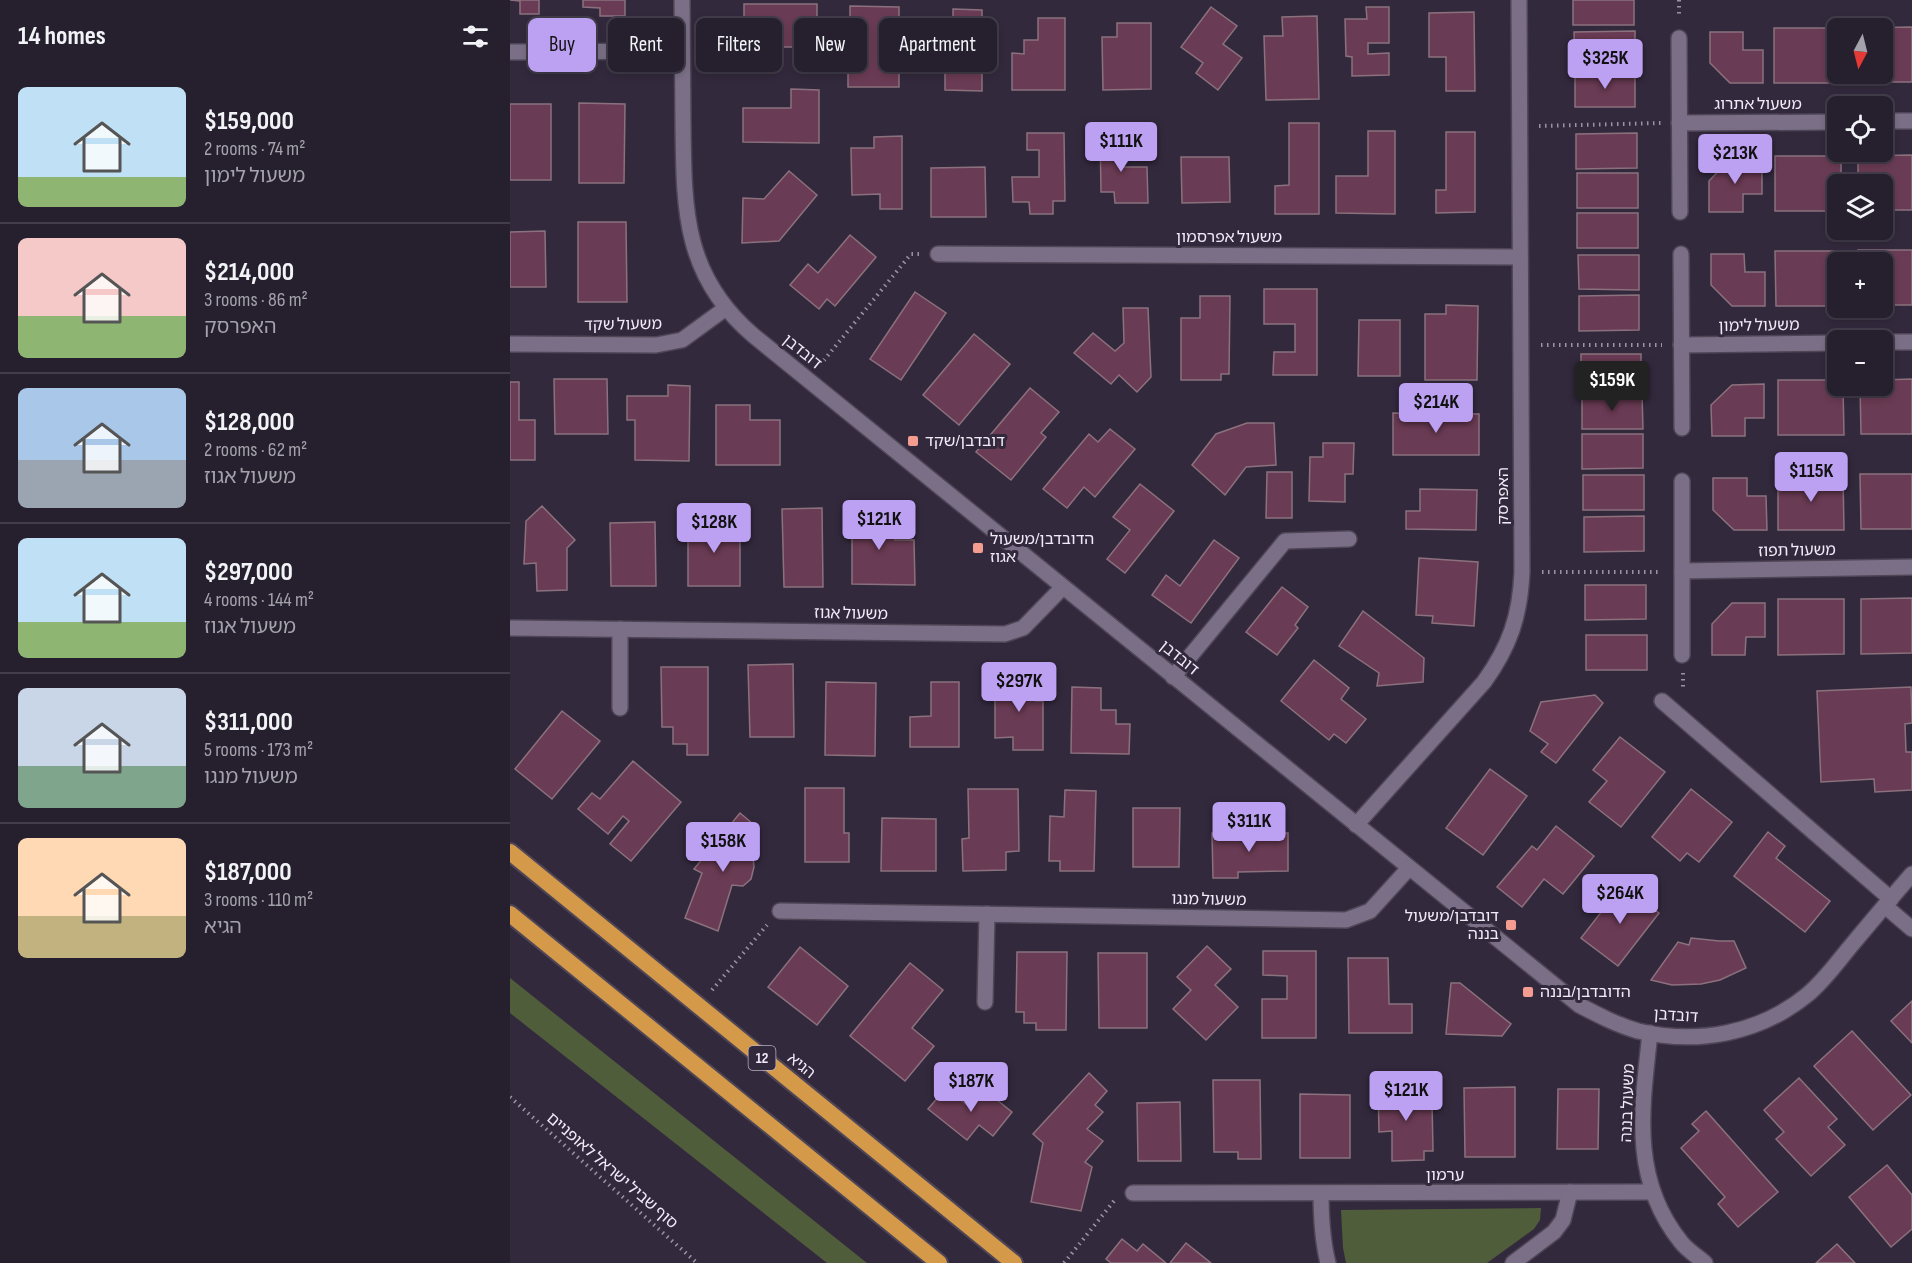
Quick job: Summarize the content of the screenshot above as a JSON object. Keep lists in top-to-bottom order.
{
  "streets": {
    "highway": ["12", "הגיא"],
    "street": [
      "משעול אתרוג",
      "משעול אפרסמון",
      "משעול שקד",
      "משעול לימון",
      "דובדבן",
      "האפרסק",
      "משעול תפוז",
      "משעול אגוז",
      "משעול מנגו",
      "משעול בננה",
      "ערמון"
    ],
    "path": ["סוף שביל ישראל לאופניים"]
  },
  "crossings": [
    ["משעול אפרסמון", "האפרסק"],
    ["משעול שקד", "דובדבן"],
    ["דובדבן", "האפרסק"],
    ["דובדבן", "משעול אגוז"],
    ["דובדבן", "משעול מנגו"],
    ["דובדבן", "משעול בננה"],
    ["משעול בננה", "ערמון"]
  ],
  "places": {
    "transit": [
      "דובדבן/שקד",
      "הדובדבן/משעול אגוז",
      "דובדבן/משעול בננה",
      "הדובדבן/בננה"
    ]
  },
  "north": "bottom",
  "page": {
    "heading": "14 homes",
    "map_buttons": ["+", "−"],
    "chip": [
      "Buy",
      "Rent",
      "Filters",
      "New",
      "Apartment"
    ],
    "price": [
      "$325K",
      "$111K",
      "$213K",
      "$159K",
      "$214K",
      "$115K",
      "$121K",
      "$128K",
      "$297K",
      "$311K",
      "$158K",
      "$264K",
      "$187K",
      "$121K"
    ],
    "list": [
      {
        "name": "$159,000",
        "note": "2 rooms · 74 m² · משעול לימון"
      },
      {
        "name": "$214,000",
        "note": "3 rooms · 86 m² · האפרסק"
      },
      {
        "name": "$128,000",
        "note": "2 rooms · 62 m² · משעול אגוז"
      },
      {
        "name": "$297,000",
        "note": "4 rooms · 144 m² · משעול אגוז"
      },
      {
        "name": "$311,000",
        "note": "5 rooms · 173 m² · משעול מנגו"
      },
      {
        "name": "$187,000",
        "note": "3 rooms · 110 m² · הגיא"
      }
    ]
  }
}
